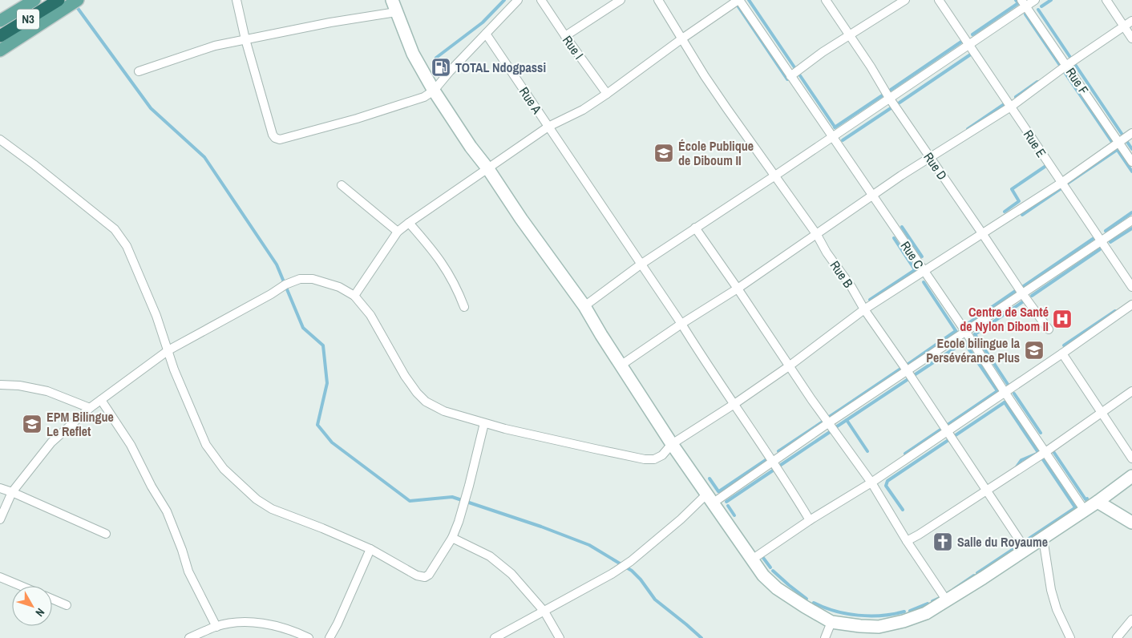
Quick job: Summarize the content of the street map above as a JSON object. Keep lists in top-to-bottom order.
{
  "streets": {
    "highway": ["N3"],
    "street": [
      "Rue I",
      "Rue F",
      "Rue A",
      "Rue E",
      "Rue D",
      "Rue C",
      "Rue B"
    ]
  },
  "places": {
    "fuel station": ["TOTAL Ndogpassi"],
    "school or university": ["École Publique de Diboum II", "Ecole bilingue la Persévérance Plus", "EPM Bilingue Le Reflet"],
    "hospital": ["Centre de Santé de Nylon Dibom II"],
    "church": ["Salle du Royaume"]
  },
  "north": "bottom right"
}
